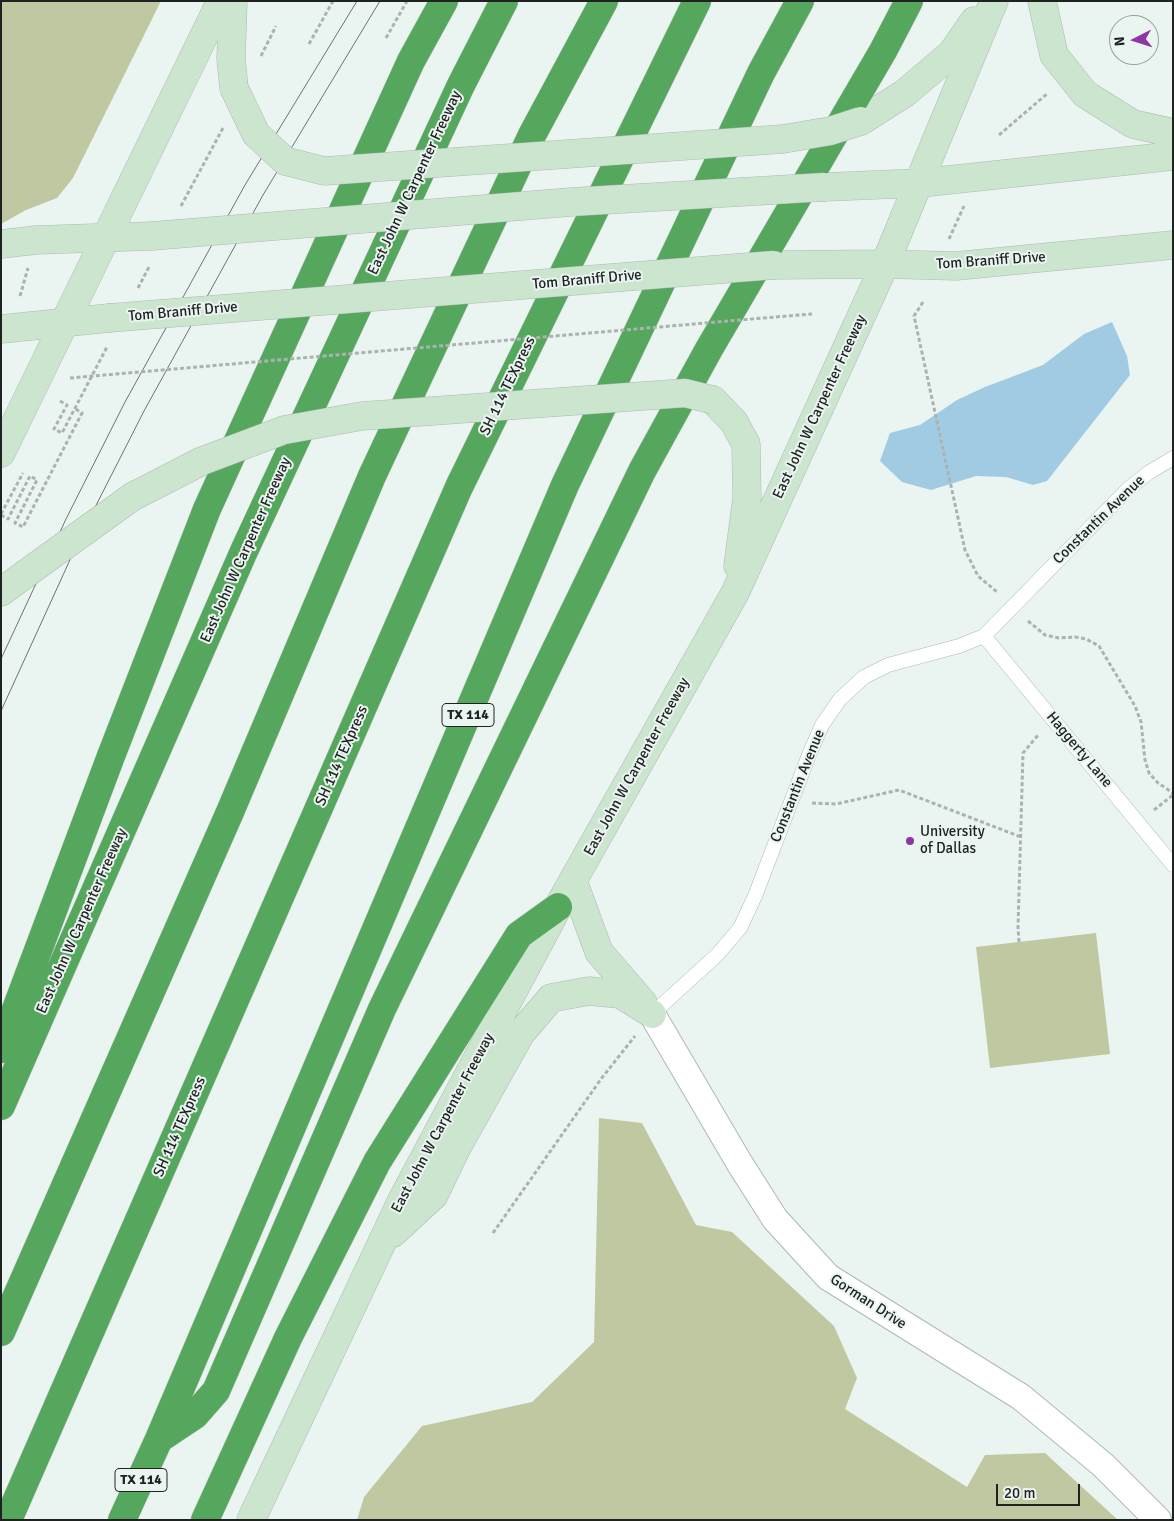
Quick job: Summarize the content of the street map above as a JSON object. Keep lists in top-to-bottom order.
{
  "streets": {
    "highway": ["East John W Carpenter Freeway", "SH 114 TEXpress", "TX 114"],
    "main road": ["Tom Braniff Drive"],
    "street": ["Gorman Drive"],
    "lane": ["Constantin Avenue", "Haggerty Lane"]
  },
  "crossings": [
    ["East John W Carpenter Freeway", "Tom Braniff Drive"],
    ["Constantin Avenue", "Haggerty Lane"],
    ["Constantin Avenue", "Gorman Drive"]
  ],
  "places": ["University of Dallas"],
  "scale_bar": "20 m",
  "north": "left"
}
